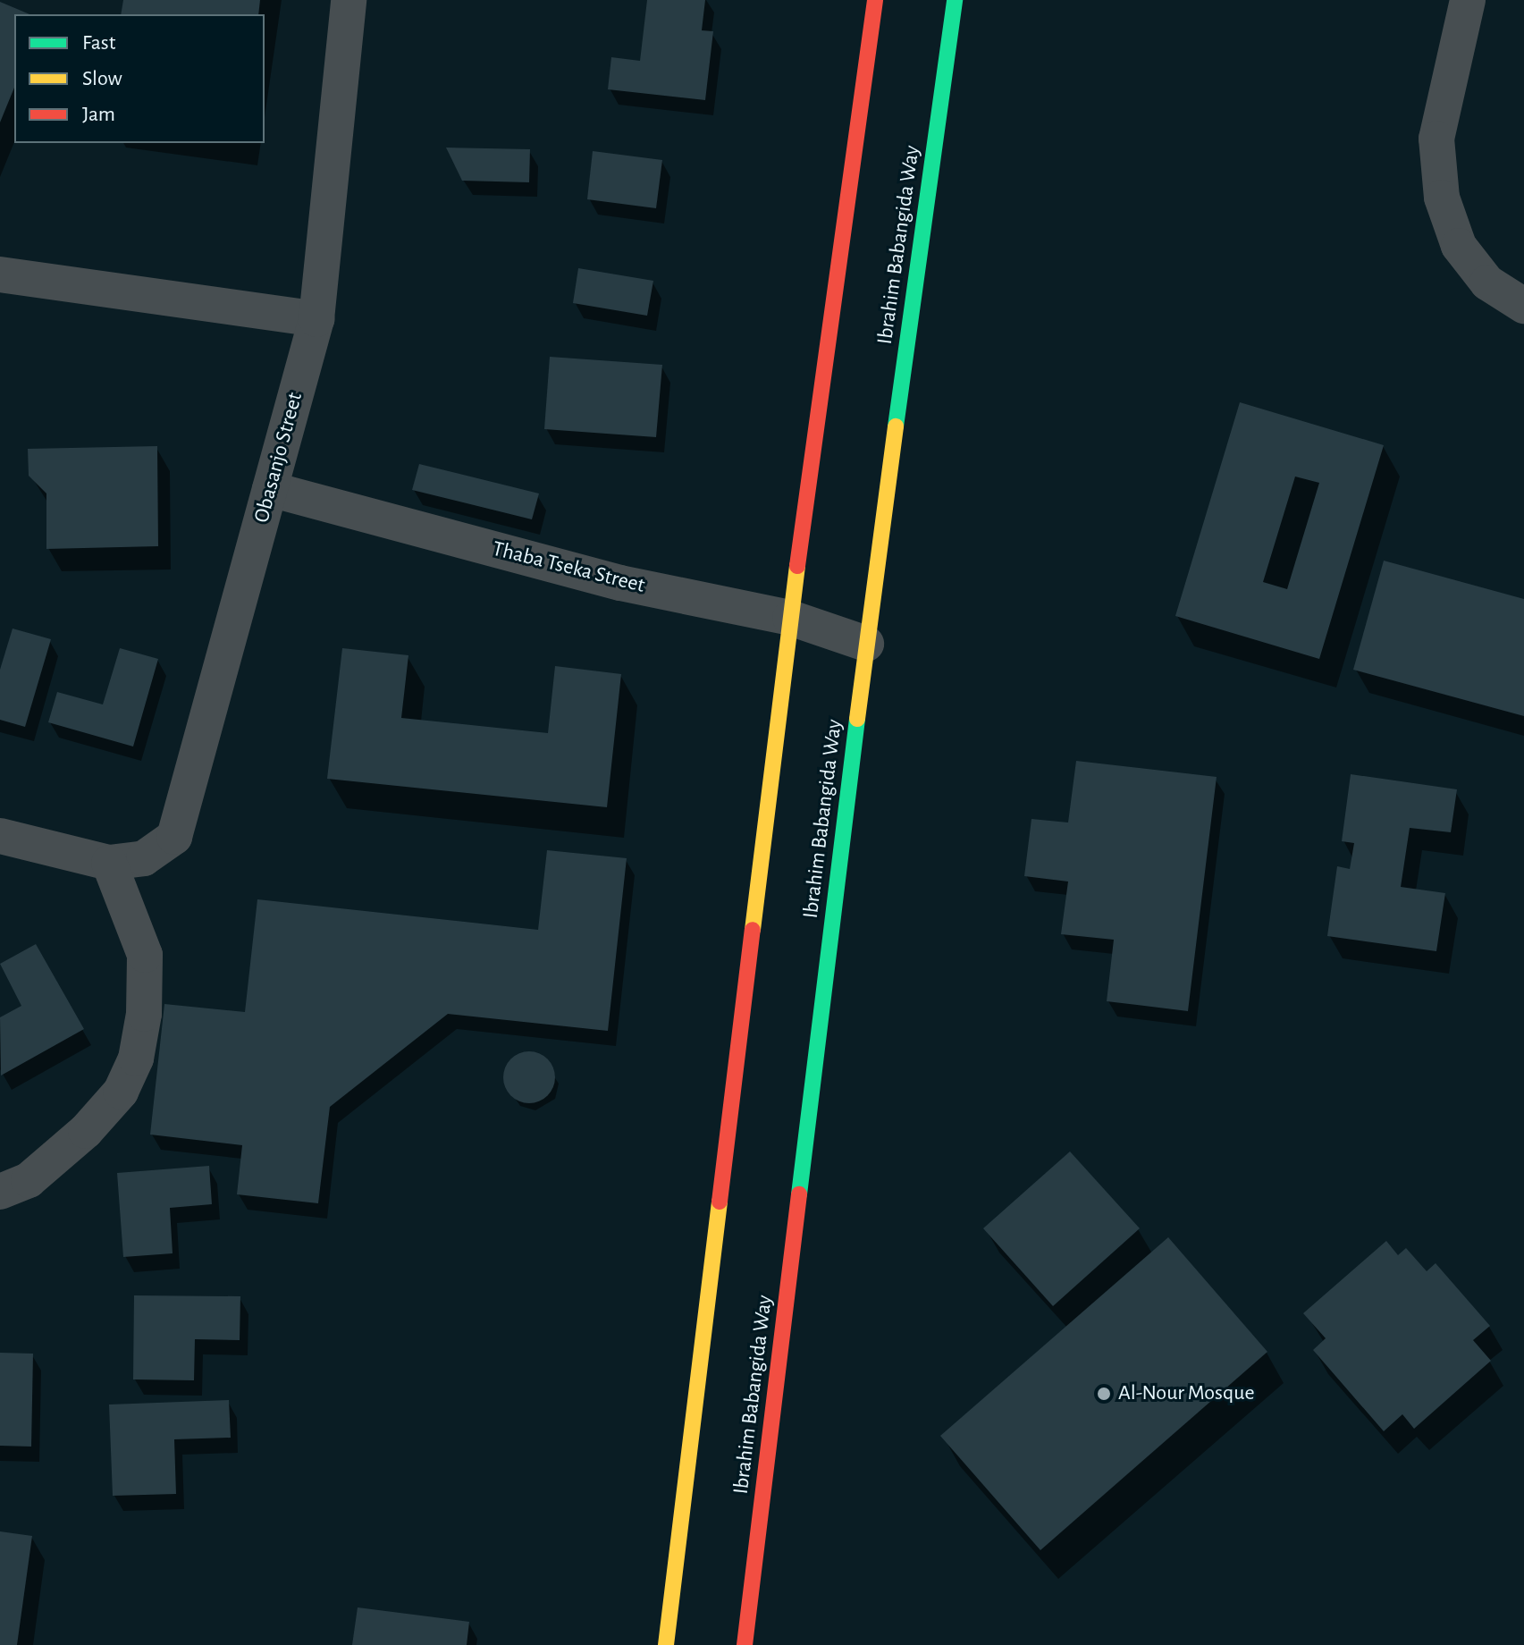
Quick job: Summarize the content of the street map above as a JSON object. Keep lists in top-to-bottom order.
{
  "streets": {
    "main road": ["Ibrahim Babangida Way"],
    "street": ["Obasanjo Street", "Thaba Tseka Street"]
  },
  "crossings": [
    ["Ibrahim Babangida Way", "Thaba Tseka Street"],
    ["Obasanjo Street", "Thaba Tseka Street"]
  ],
  "places": ["Al-Nour Mosque"],
  "legend": ["Fast", "Slow", "Jam"]
}
